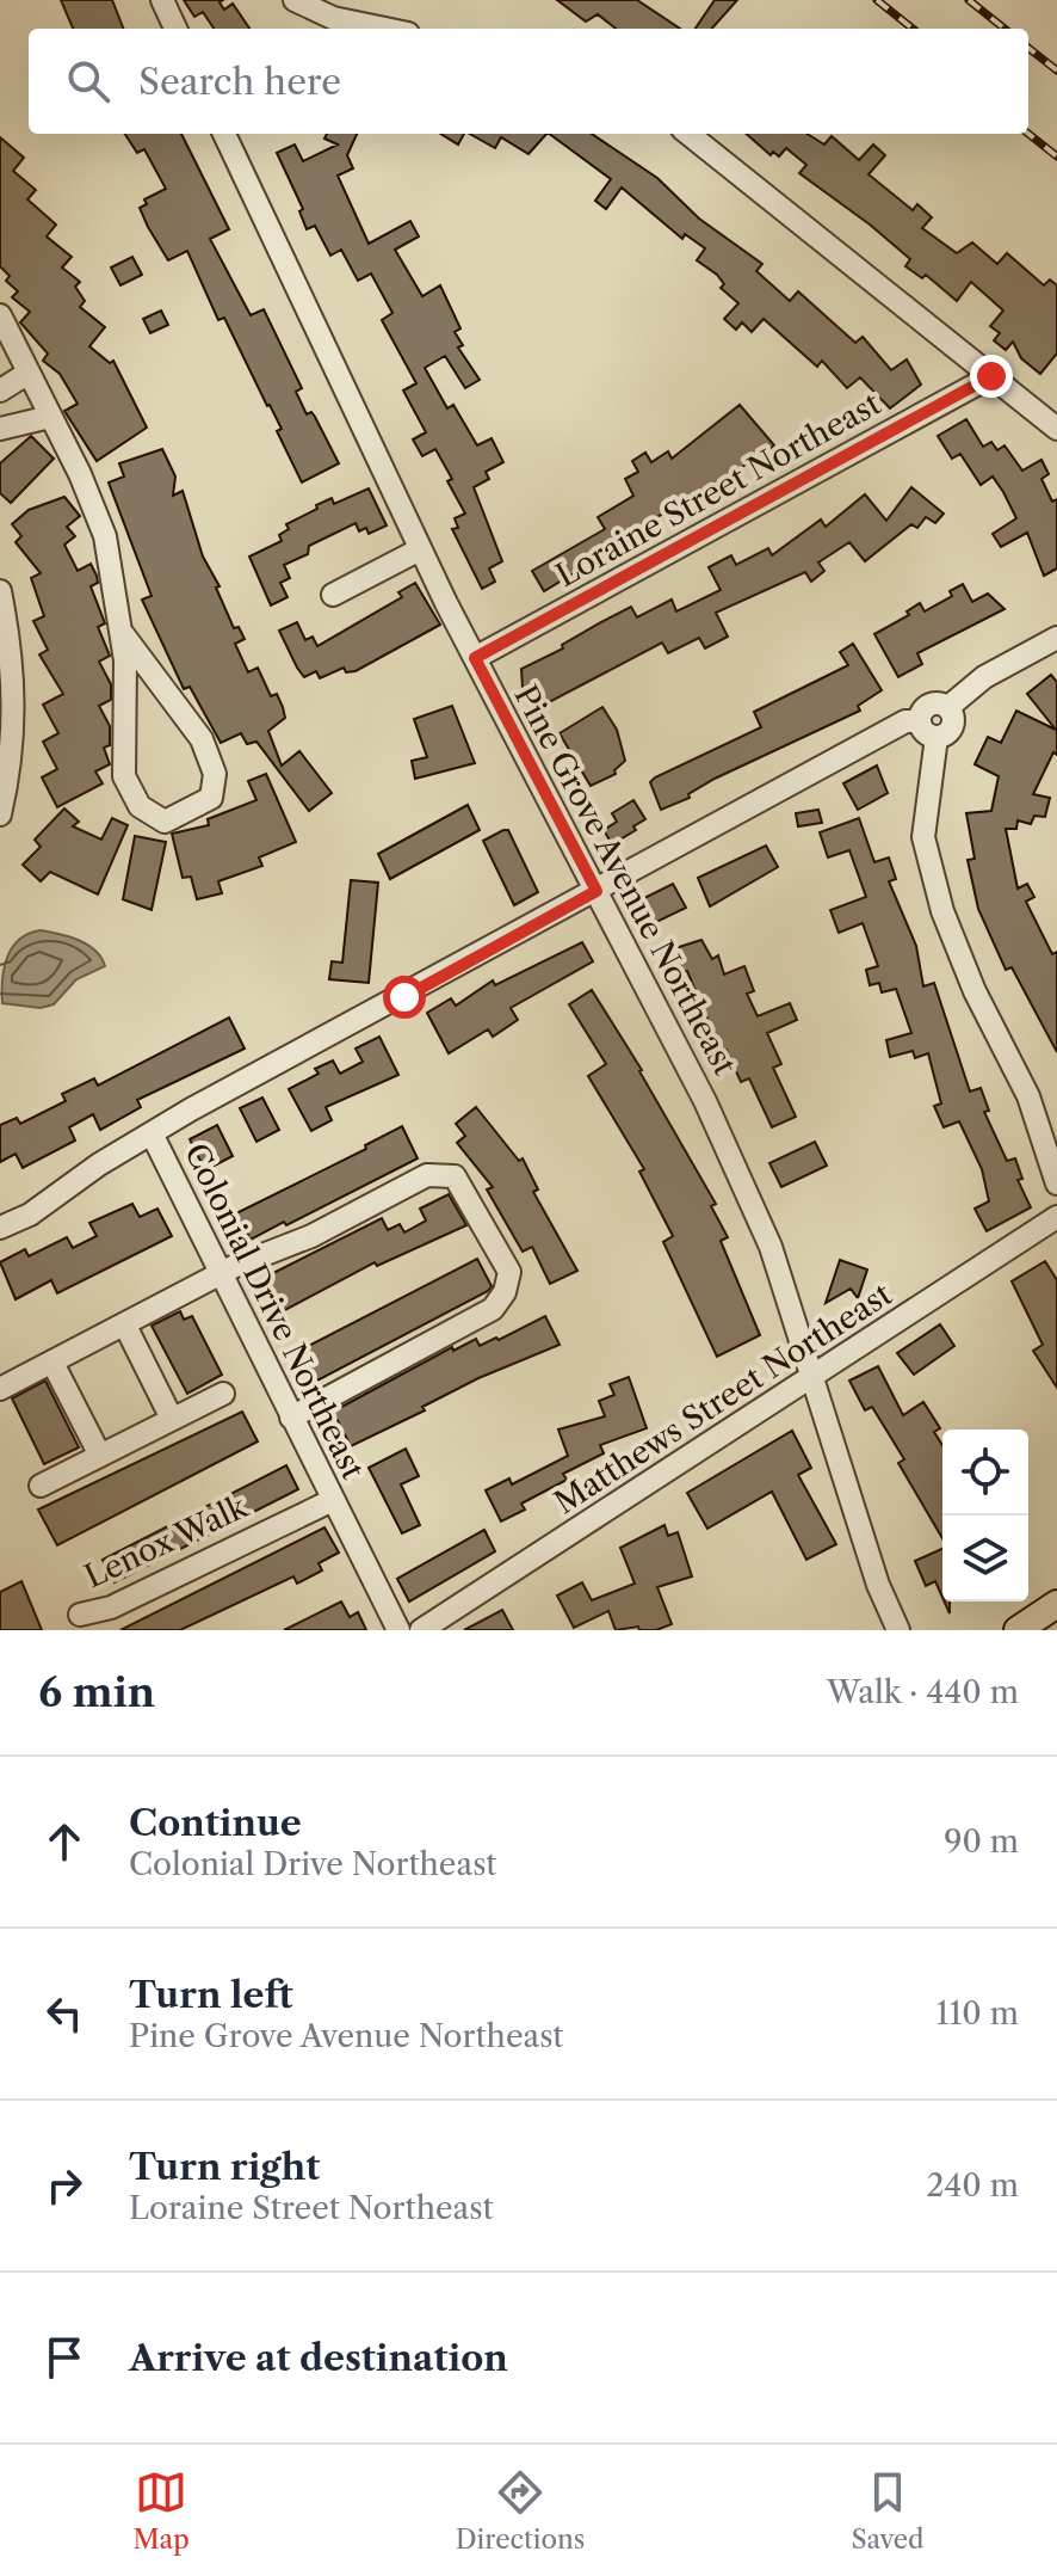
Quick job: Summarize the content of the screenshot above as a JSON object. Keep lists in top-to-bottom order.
{
  "streets": {
    "street": [
      "Loraine Street Northeast",
      "Pine Grove Avenue Northeast",
      "Colonial Drive Northeast",
      "Matthews Street Northeast",
      "Lenox Walk"
    ]
  },
  "crossings": [
    ["Loraine Street Northeast", "Pine Grove Avenue Northeast"],
    ["Pine Grove Avenue Northeast", "Colonial Drive Northeast"],
    ["Pine Grove Avenue Northeast", "Matthews Street Northeast"],
    ["Colonial Drive Northeast", "Lenox Walk"]
  ],
  "page": {
    "search": "Search here",
    "heading": ["6 min", "Walk · 440 m"],
    "list": [
      ["Continue", "Colonial Drive Northeast", "90 m"],
      ["Turn left", "Pine Grove Avenue Northeast", "110 m"],
      ["Turn right", "Loraine Street Northeast", "240 m"],
      "Arrive at destination"
    ],
    "nav": ["Map", "Directions", "Saved"]
  }
}
